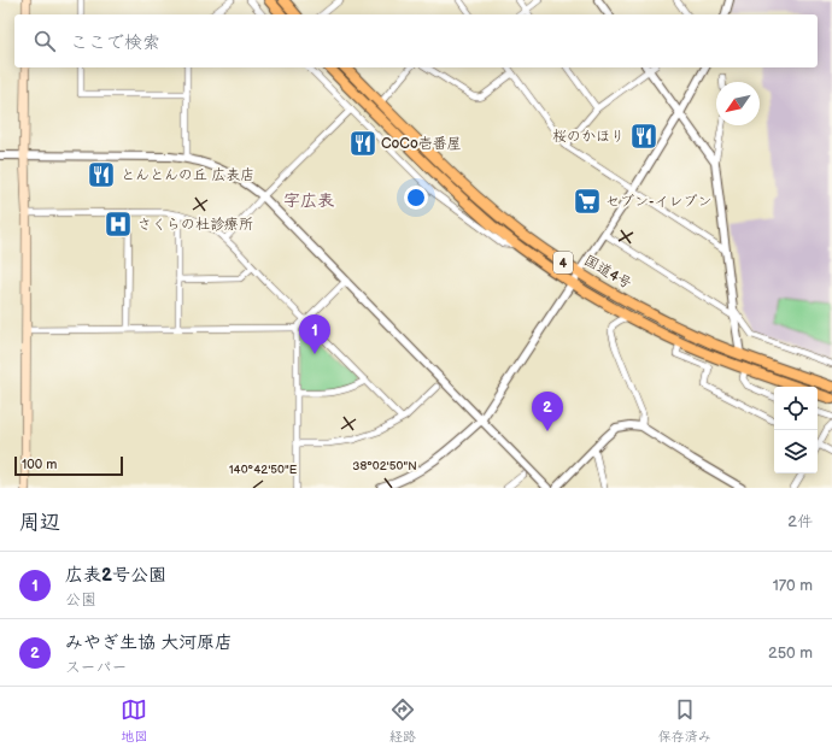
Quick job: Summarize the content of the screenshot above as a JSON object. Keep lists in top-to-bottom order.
{
  "streets": {
    "highway": ["4", "国道4号"]
  },
  "districts": ["字広表"],
  "places": {
    "restaurant": ["桜のかほり", "CoCo壱番屋", "とんとんの丘 広表店"],
    "supermarket": ["セブン-イレブン"],
    "hospital": ["さくらの杜診療所"]
  },
  "scale_bar": "100 m",
  "north": "bottom left",
  "page": {
    "search": "ここで検索",
    "pins": ["1", "2"],
    "scale": "100 m",
    "heading": ["周辺", "2件"],
    "list": [
      {
        "mark": "1",
        "name": "広表2号公園",
        "note": "公園",
        "value": "170 m"
      },
      {
        "mark": "2",
        "name": "みやぎ生協 大河原店",
        "note": "スーパー",
        "value": "250 m"
      }
    ],
    "nav": ["地図", "経路", "保存済み"]
  },
  "coordinates": ["38°02'50\"N", "140°42'50\"E"]
}
